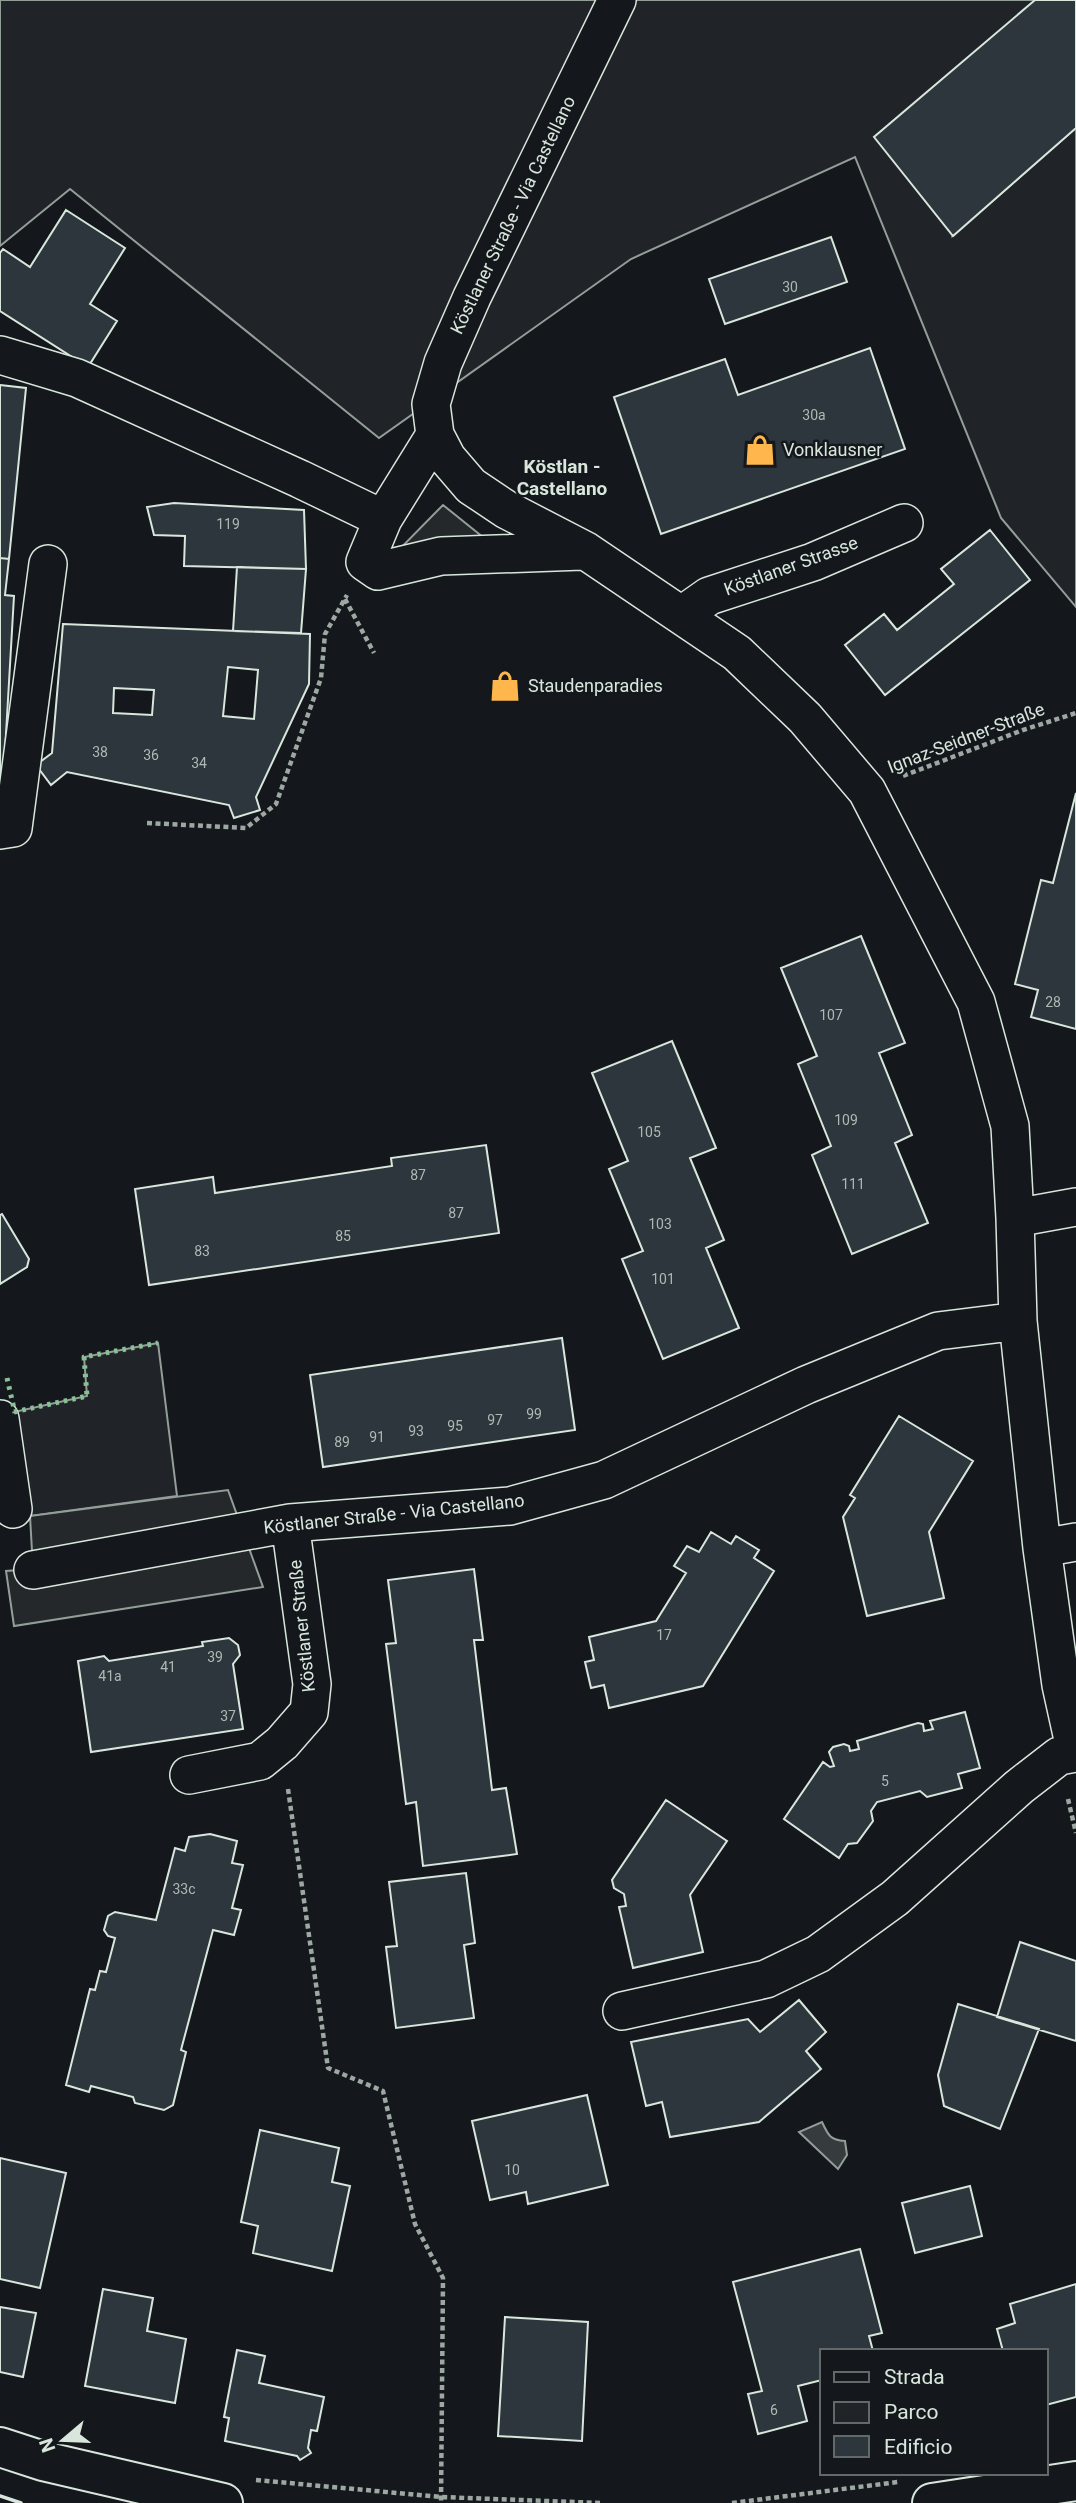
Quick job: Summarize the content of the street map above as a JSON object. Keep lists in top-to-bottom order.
{
  "streets": {
    "street": ["Köstlaner Straße - Via Castellano", "Köstlaner Strasse", "Köstlaner Straße"],
    "path": ["Ignaz-Seidner-Straße"]
  },
  "crossings": [
    ["Köstlaner Straße - Via Castellano", "Köstlaner Strasse"],
    ["Köstlaner Straße - Via Castellano", "Ignaz-Seidner-Straße"],
    ["Köstlaner Straße - Via Castellano", "Köstlaner Straße"]
  ],
  "districts": ["Köstlan - Castellano"],
  "places": {
    "shop": ["Vonklausner", "Staudenparadies"]
  },
  "house_numbers": [
    "30",
    "30a",
    "119",
    "38",
    "36",
    "34",
    "28",
    "107",
    "109",
    "105",
    "87",
    "111",
    "87",
    "103",
    "85",
    "83",
    "101",
    "99",
    "97",
    "95",
    "93",
    "91",
    "89",
    "17",
    "39",
    "41",
    "41a",
    "37",
    "5",
    "33c",
    "10",
    "6"
  ],
  "legend": ["Strada", "Parco", "Edificio"],
  "north": "left"
}
